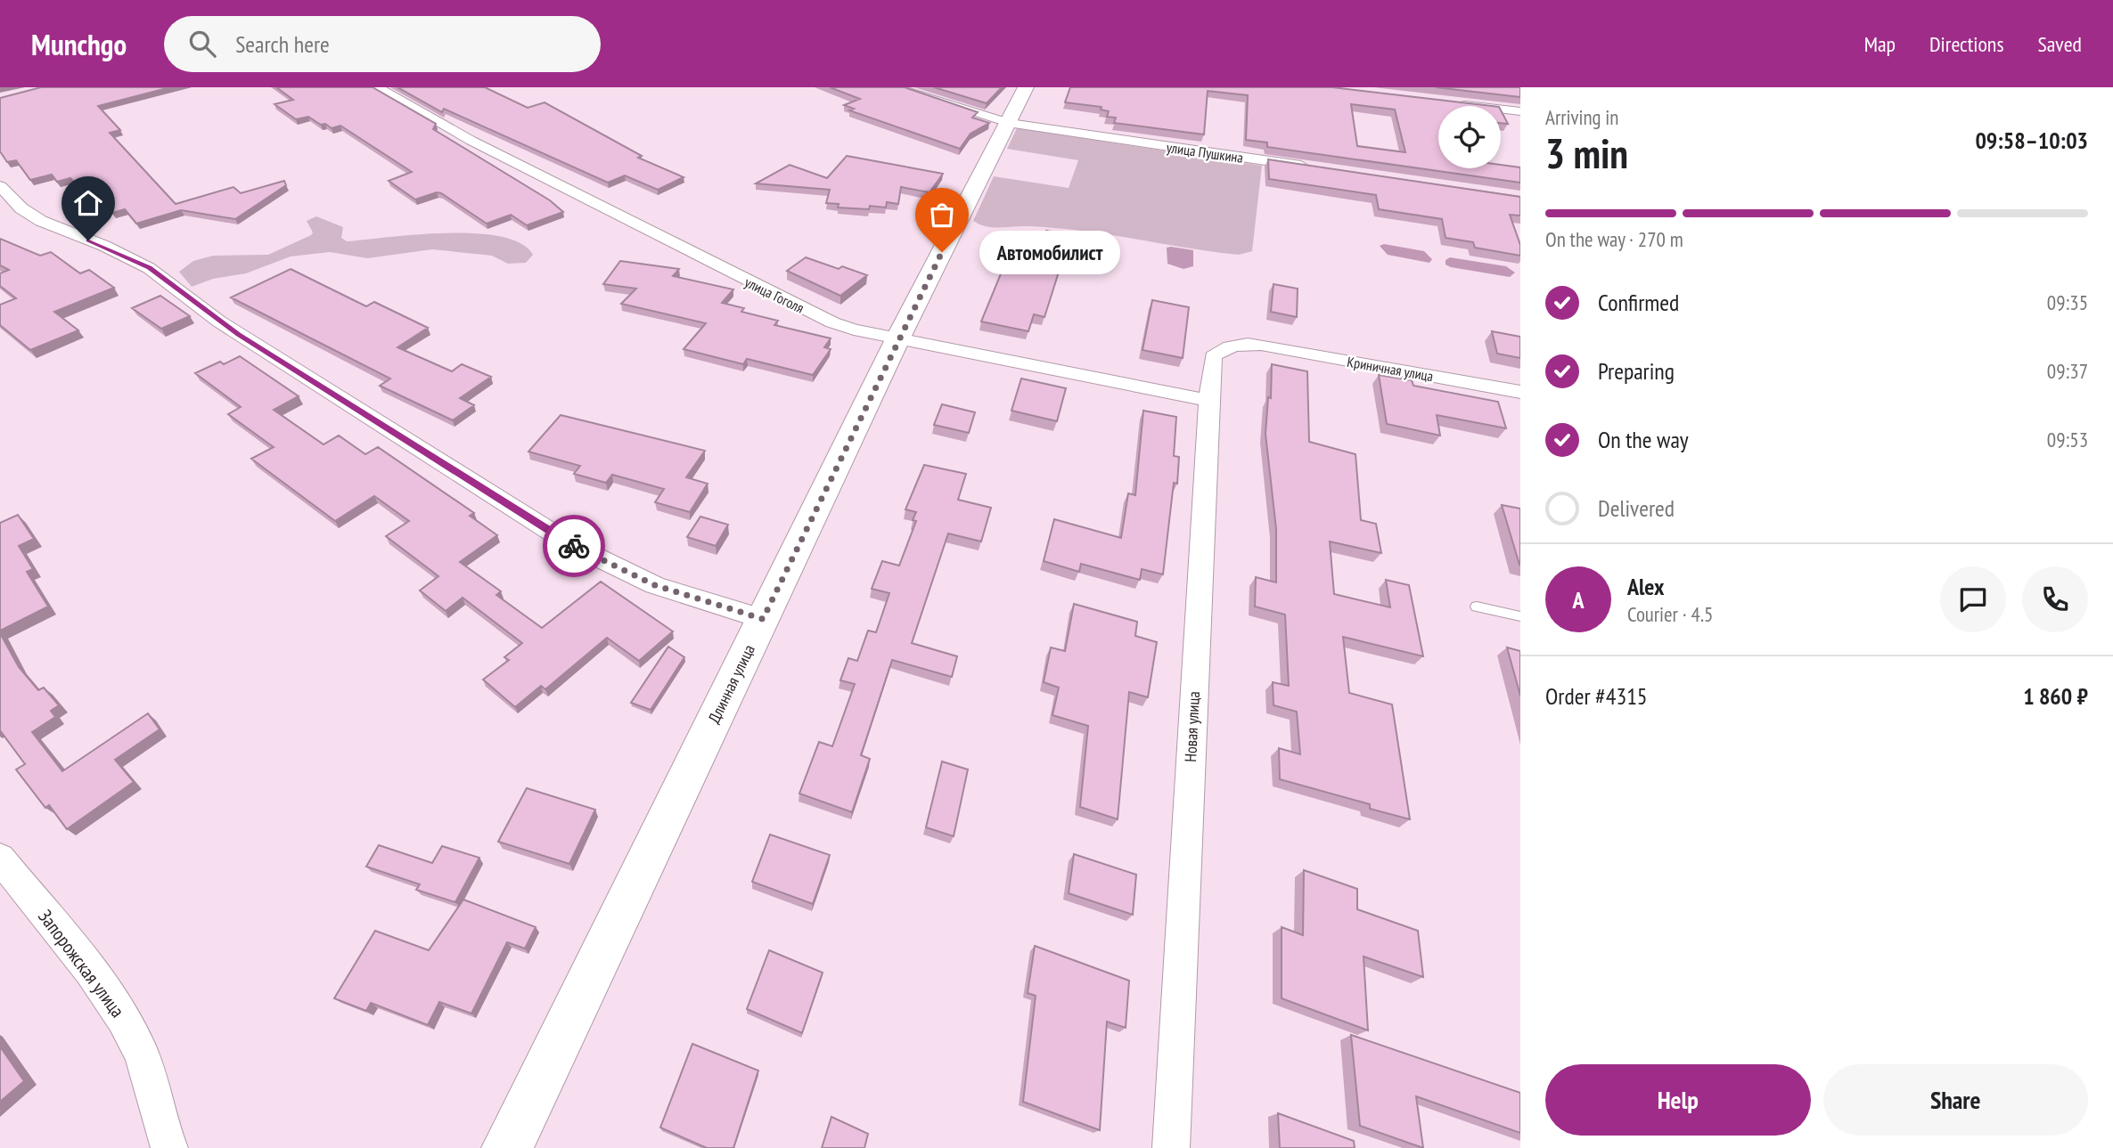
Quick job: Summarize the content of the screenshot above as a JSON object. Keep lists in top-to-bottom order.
{
  "streets": {
    "street": [
      "улица Пушкина",
      "улица Гоголя",
      "Криничная улица",
      "Длинная улица",
      "Новая улица",
      "Запорожская улица"
    ]
  },
  "crossings": [
    ["улица Пушкина", "Длинная улица"],
    ["улица Гоголя", "Длинная улица"],
    ["улица Гоголя", "Новая улица"],
    ["Криничная улица", "Новая улица"]
  ],
  "places": ["Автомобилист"],
  "page": {
    "header": "Munchgo",
    "search": "Search here",
    "nav": ["Map", "Directions", "Saved"],
    "heading": ["3 min", "Arriving in", "09:58–10:03"],
    "panel": [
      "Alex",
      "Courier · 4.5",
      "Order #4315",
      "1 860 ₽"
    ],
    "bar": "On the way · 270 m",
    "bubble": "Автомобилист",
    "list": [
      ["Confirmed", "09:35"],
      ["Preparing", "09:37"],
      ["On the way", "09:53"],
      "Delivered"
    ],
    "round": "A",
    "buttons": ["Help", "Share"]
  }
}
